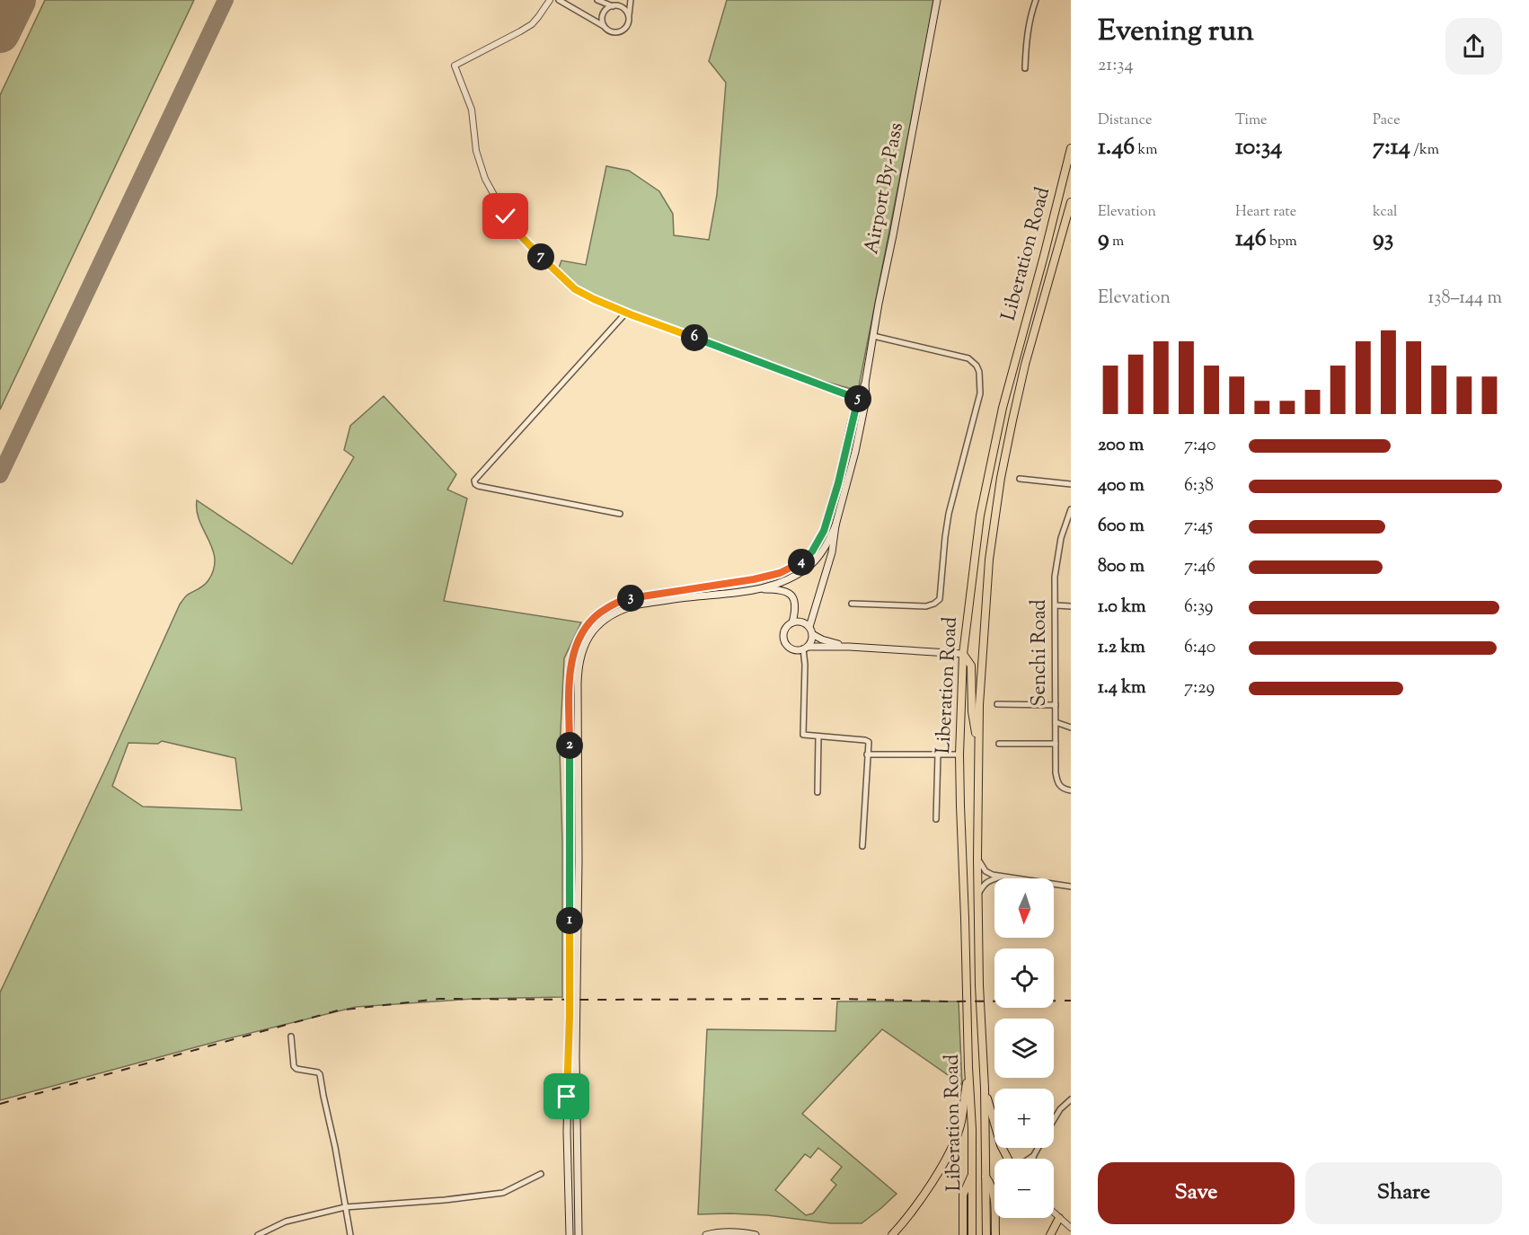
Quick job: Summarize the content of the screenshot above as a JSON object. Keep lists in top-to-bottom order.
{
  "streets": {
    "highway": ["Liberation Road"],
    "main road": ["Airport By-Pass"],
    "street": ["Senchi Road"]
  },
  "north": "bottom",
  "page": {
    "heading": ["Evening run", "21:34"],
    "stats": [
      ["Distance", "1.46 km"],
      ["Time", "10:34"],
      ["Pace", "7:14 /km"],
      ["Elevation", "9 m"],
      ["Heart rate", "146 bpm"],
      ["kcal", "93"]
    ],
    "pins": [
      "7",
      "6",
      "5",
      "4",
      "3",
      "2",
      "1"
    ],
    "chart": ["Elevation", "138–144 m"],
    "list": [
      {
        "name": "200 m",
        "note": "7:40"
      },
      {
        "name": "400 m",
        "note": "6:38"
      },
      {
        "name": "600 m",
        "note": "7:45"
      },
      {
        "name": "800 m",
        "note": "7:46"
      },
      {
        "name": "1.0 km",
        "note": "6:39"
      },
      {
        "name": "1.2 km",
        "note": "6:40"
      },
      {
        "name": "1.4 km",
        "note": "7:29"
      }
    ],
    "map_buttons": ["+", "−"],
    "buttons": ["Save", "Share"]
  }
}
